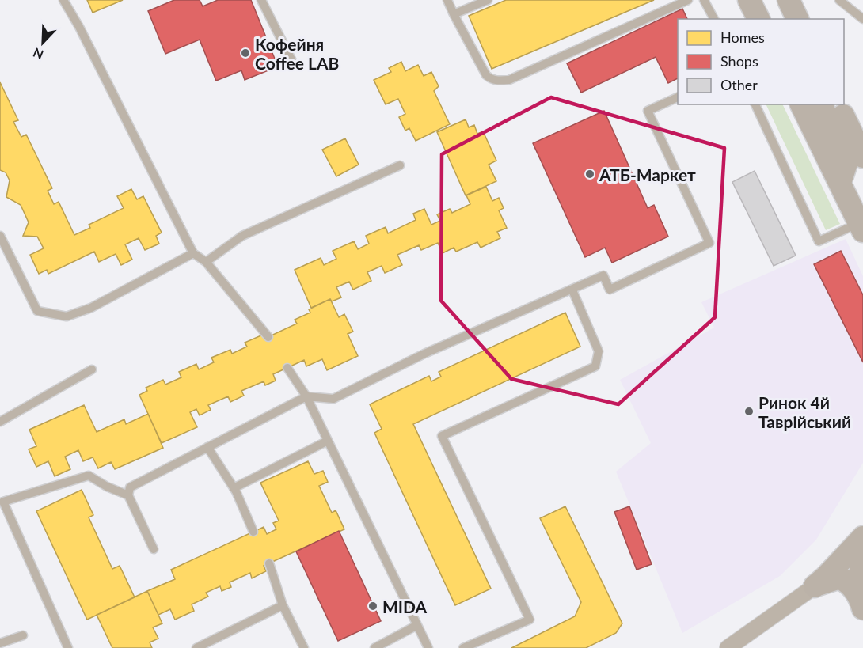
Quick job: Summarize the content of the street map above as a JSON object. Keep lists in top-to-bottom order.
{
  "places": [
    "Кофейня Coffee LAB",
    "АТБ-Маркет",
    "Ринок 4й Таврійський",
    "MIDA"
  ],
  "legend": ["Homes", "Shops", "Other"],
  "north": "bottom left"
}
